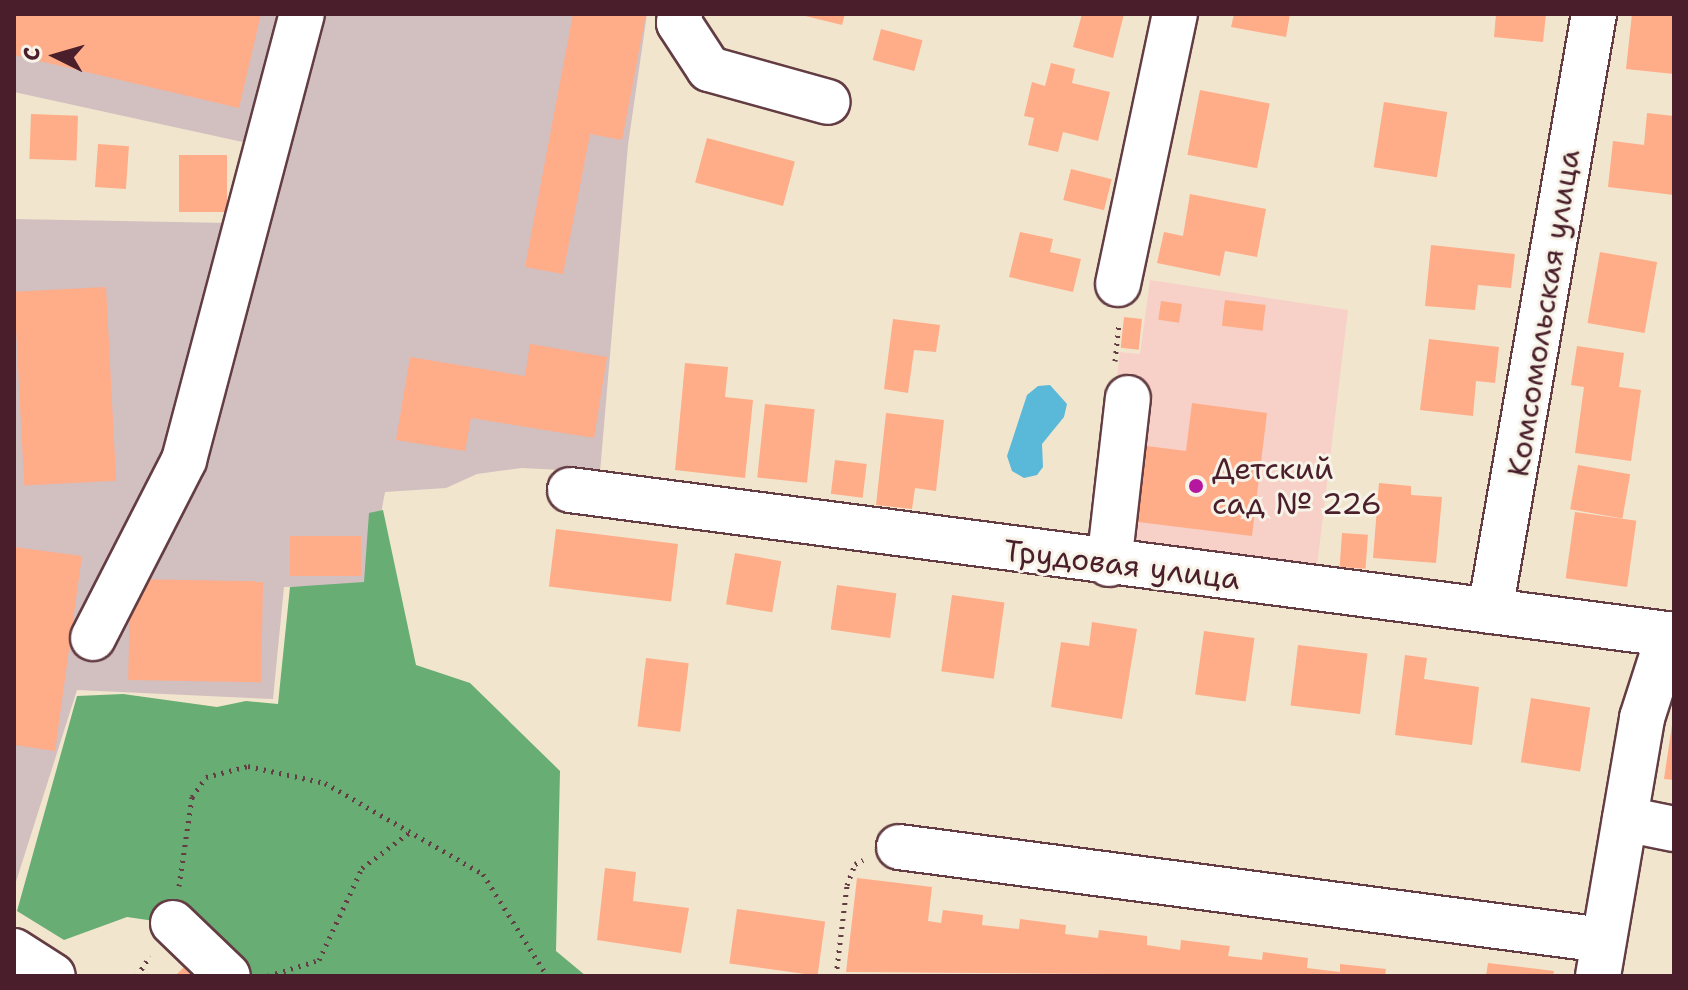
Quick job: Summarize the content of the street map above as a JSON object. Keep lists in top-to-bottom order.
{
  "streets": {
    "street": ["Комсомольская улица", "Трудовая улица"]
  },
  "crossings": [
    ["Комсомольская улица", "Трудовая улица"]
  ],
  "places": ["Детский сад № 226"],
  "north": "left"
}
